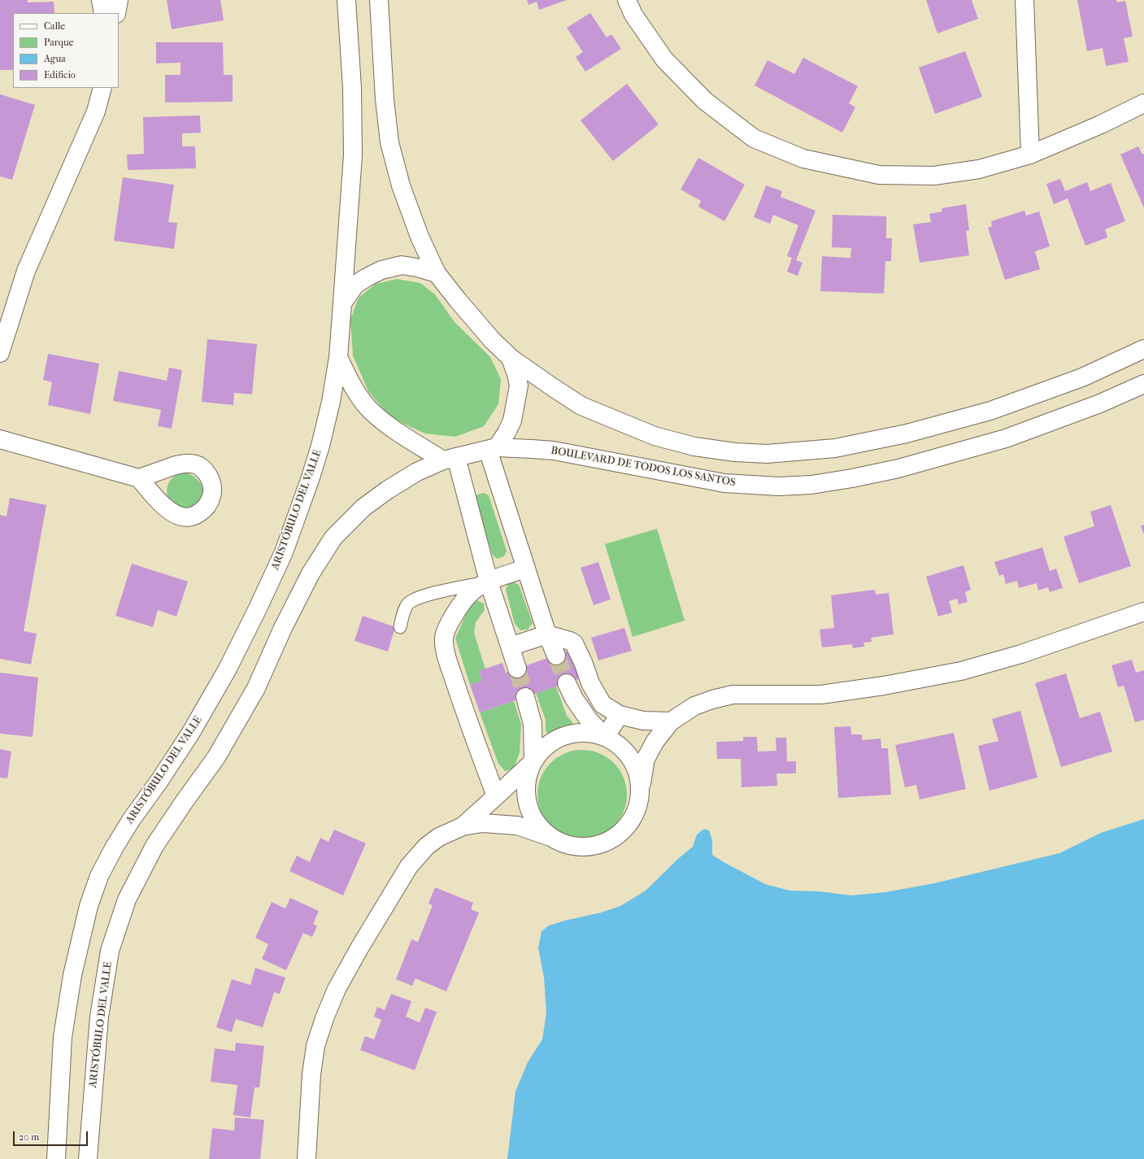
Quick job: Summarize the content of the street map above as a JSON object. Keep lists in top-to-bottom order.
{
  "streets": {
    "street": ["BOULEVARD DE TODOS LOS SANTOS", "ARISTÓBULO DEL VALLE"]
  },
  "crossings": [
    ["BOULEVARD DE TODOS LOS SANTOS", "ARISTÓBULO DEL VALLE"]
  ],
  "legend": [
    "Calle",
    "Parque",
    "Agua",
    "Edificio"
  ],
  "scale_bar": "20 m"
}
